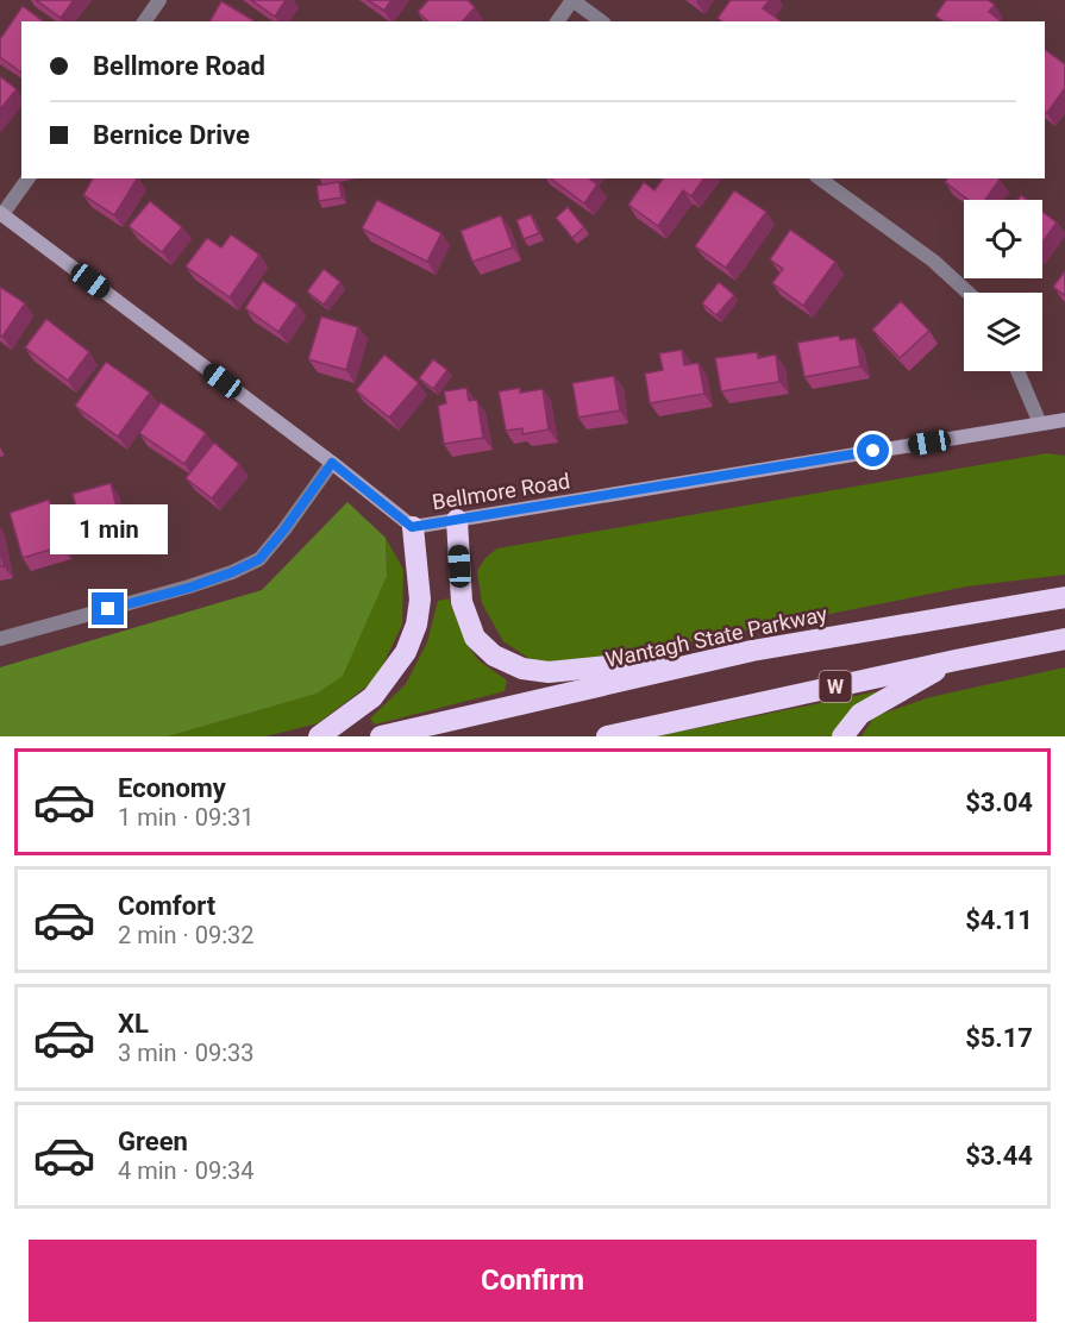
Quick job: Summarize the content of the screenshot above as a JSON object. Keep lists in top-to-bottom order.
{
  "streets": {
    "highway": ["Wantagh State Parkway", "W"],
    "main road": ["Bellmore Road"]
  },
  "page": {
    "banner": ["Bellmore Road", "Bernice Drive"],
    "bubble": "1 min",
    "list": [
      {
        "name": "Economy",
        "note": "1 min · 09:31",
        "value": "$3.04"
      },
      {
        "name": "Comfort",
        "note": "2 min · 09:32",
        "value": "$4.11"
      },
      {
        "name": "XL",
        "note": "3 min · 09:33",
        "value": "$5.17"
      },
      {
        "name": "Green",
        "note": "4 min · 09:34",
        "value": "$3.44"
      }
    ],
    "buttons": "Confirm"
  }
}
